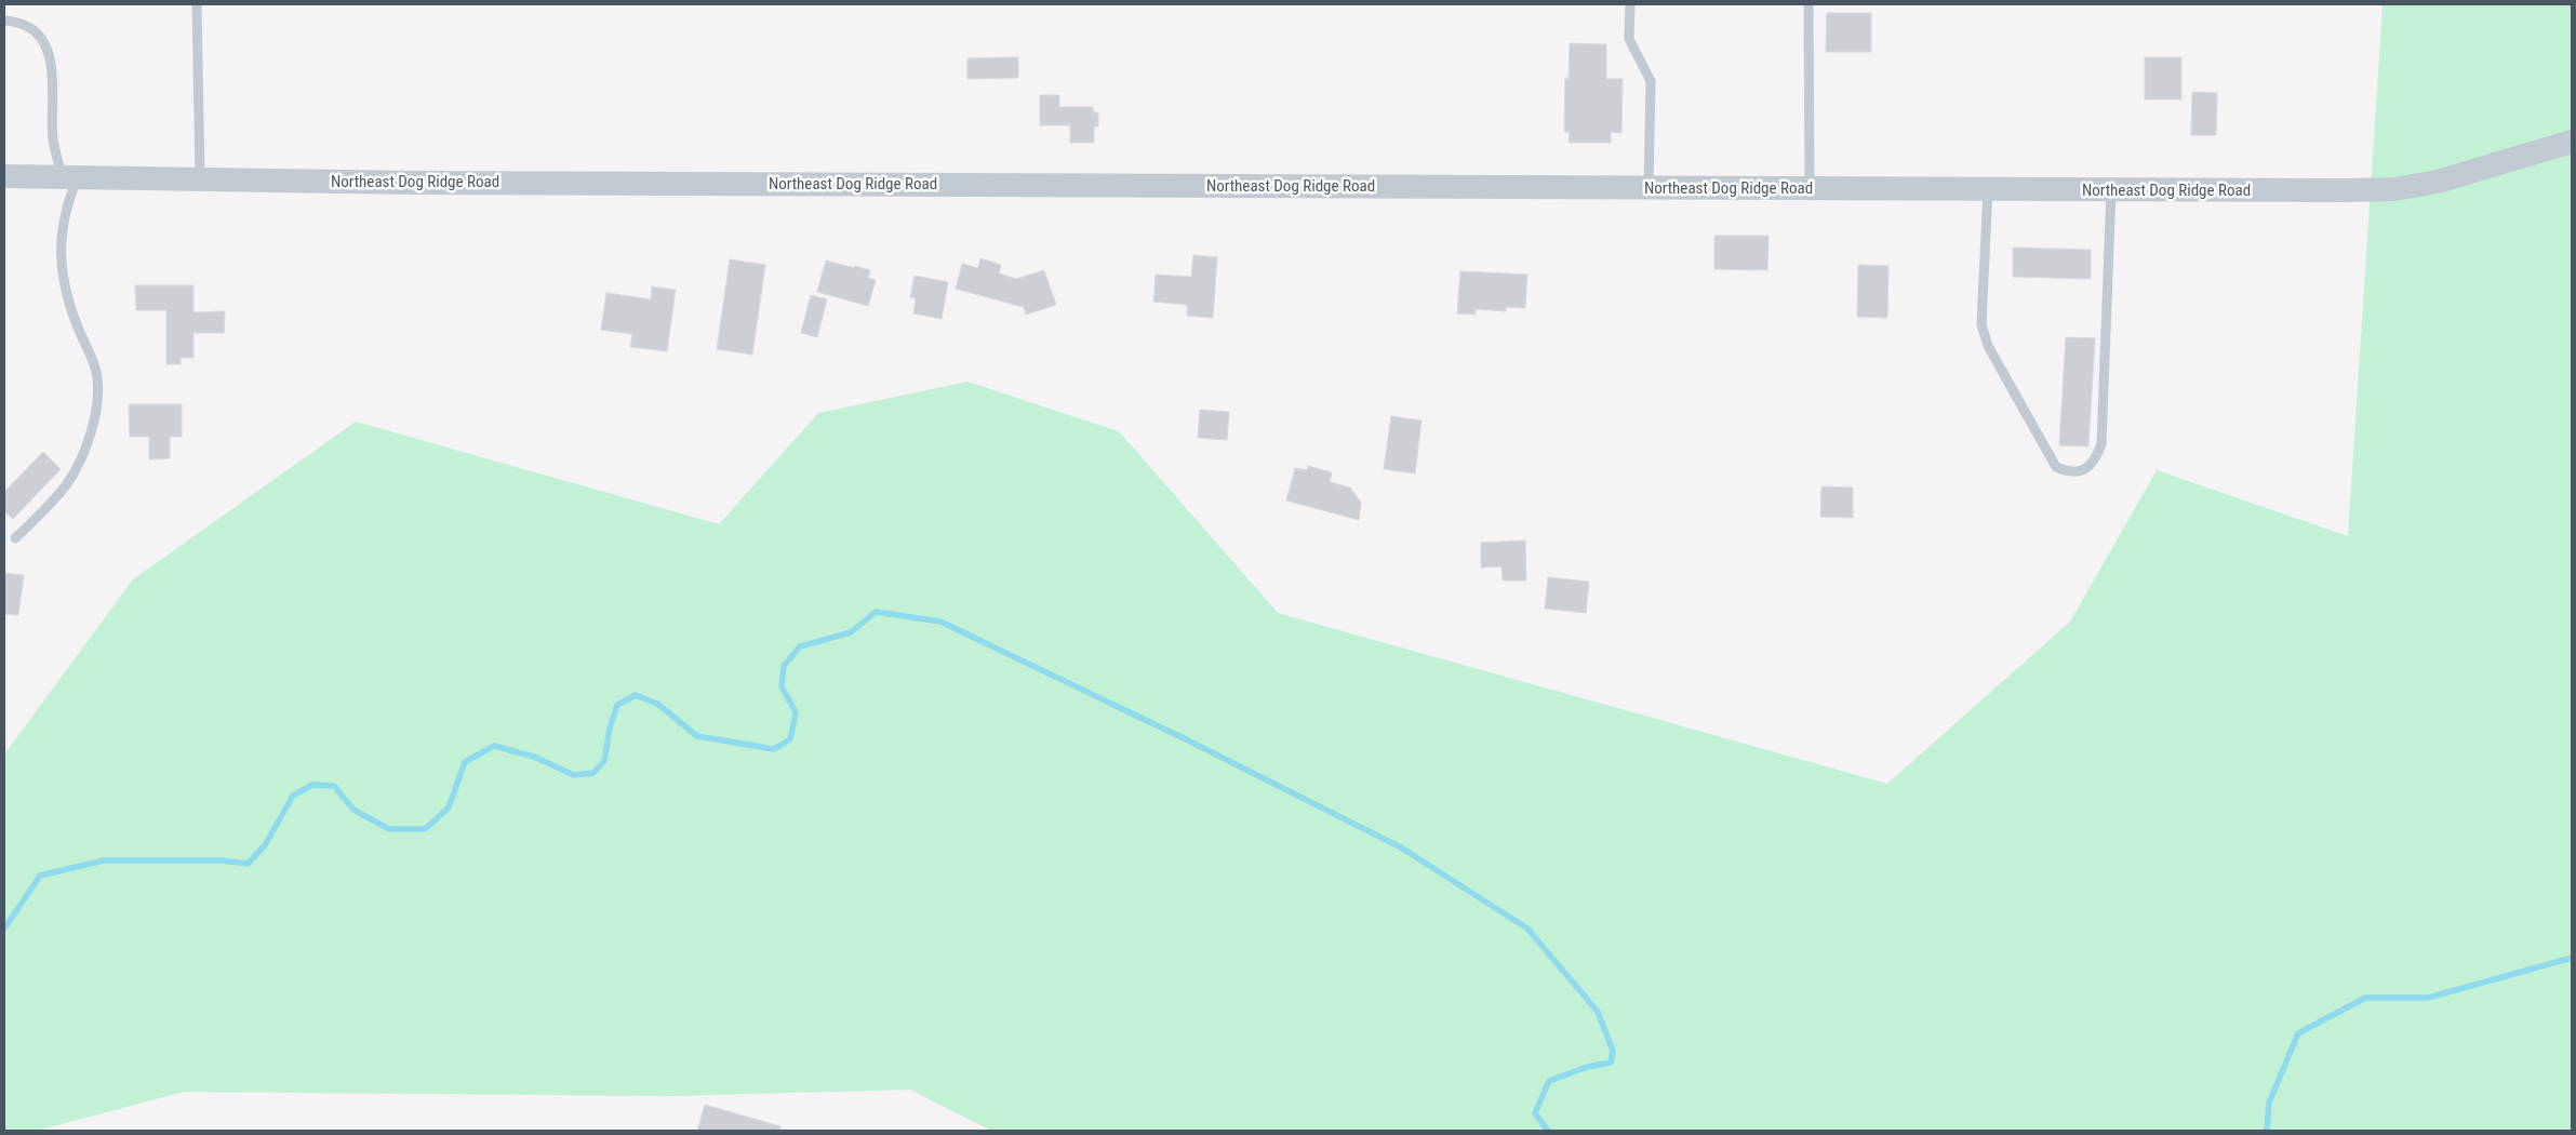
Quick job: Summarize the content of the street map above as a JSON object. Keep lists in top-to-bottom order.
{
  "streets": {
    "street": ["Northeast Dog Ridge Road"]
  }
}
